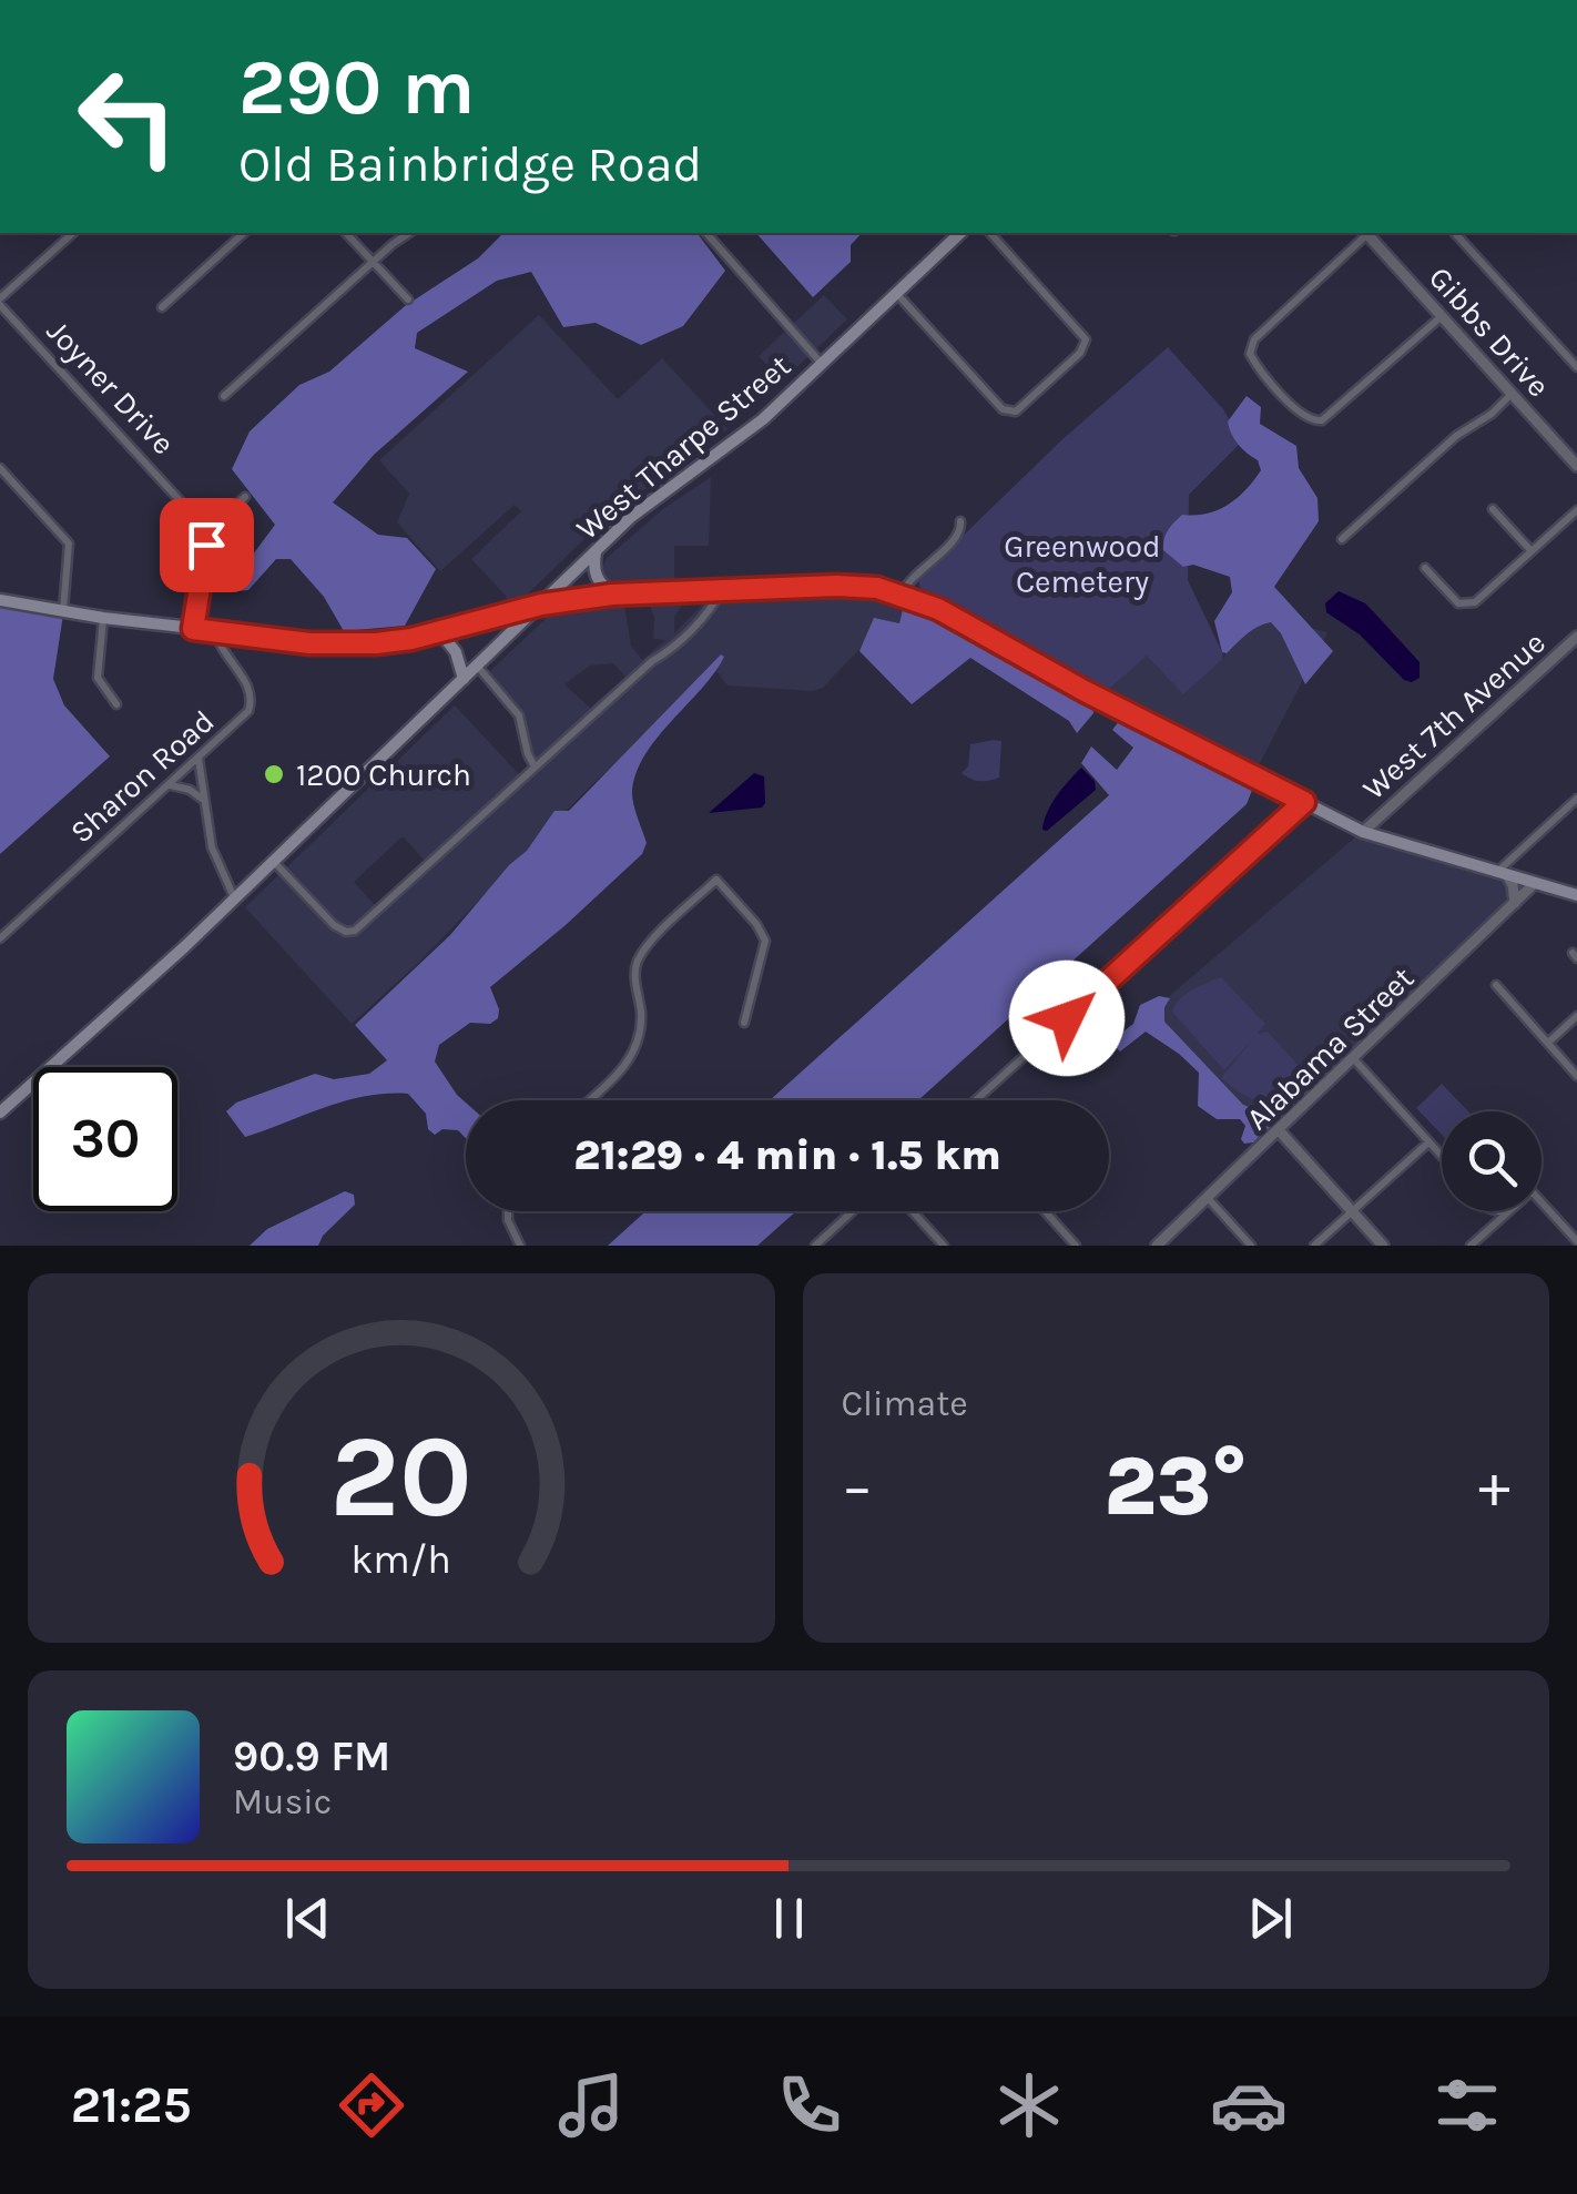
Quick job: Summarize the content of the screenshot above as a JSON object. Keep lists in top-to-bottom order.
{
  "streets": {
    "main road": ["West Tharpe Street"],
    "street": [
      "Gibbs Drive",
      "Joyner Drive",
      "West 7th Avenue",
      "Sharon Road",
      "Alabama Street"
    ]
  },
  "parks": ["Greenwood Cemetery"],
  "places": ["1200 Church"],
  "page": {
    "turn": ["290 m", "Old Bainbridge Road"],
    "limit": "30",
    "trip": "21:29 · 4 min · 1.5 km",
    "tile": "Climate",
    "heat": ["−", "23°", "+"],
    "song": ["90.9 FM", "Music"],
    "tabs": "21:25",
    "gauge": ["20", "km/h"]
  }
}
